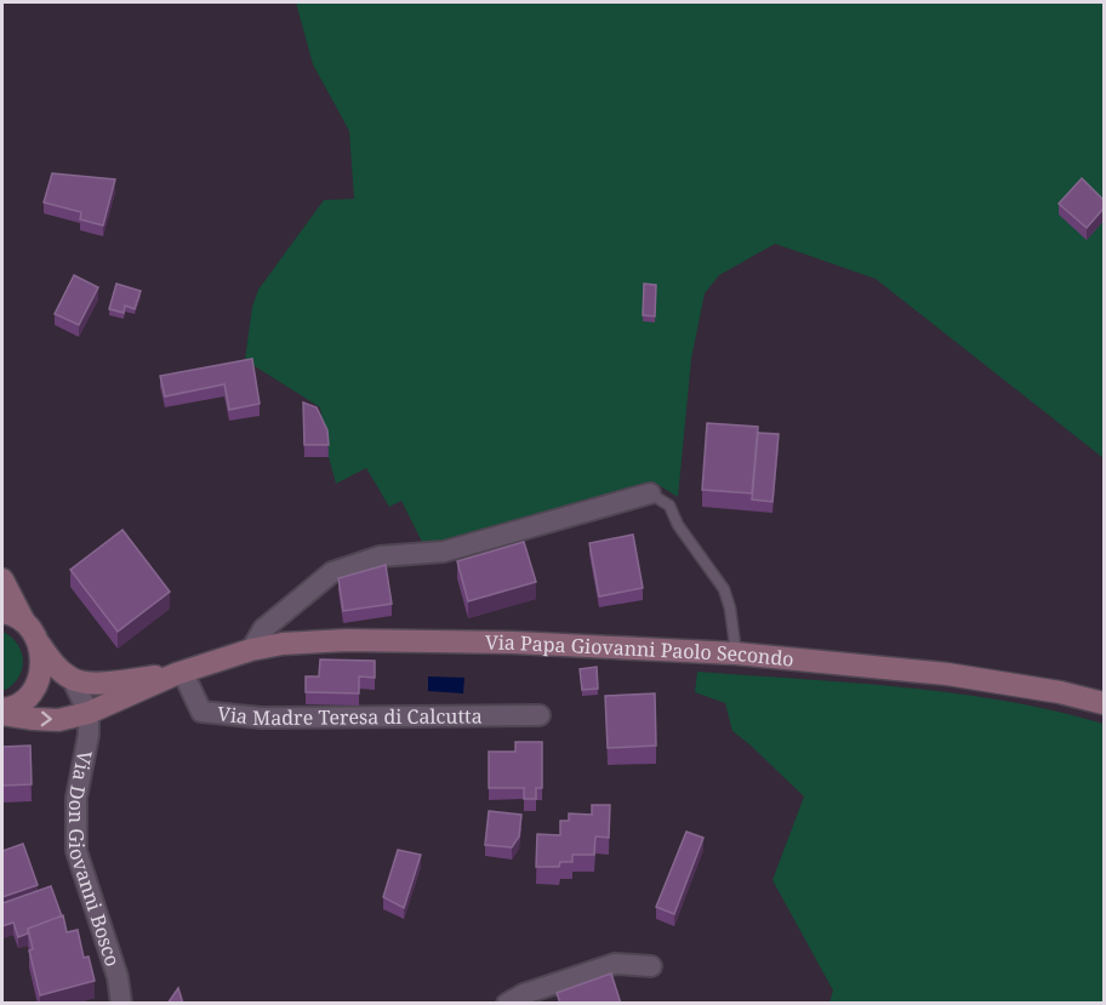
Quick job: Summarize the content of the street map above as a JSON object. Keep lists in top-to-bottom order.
{
  "streets": {
    "main road": ["Via Papa Giovanni Paolo Secondo"],
    "street": ["Via Madre Teresa di Calcutta", "Via Don Giovanni Bosco"]
  },
  "crossings": [
    ["Via Papa Giovanni Paolo Secondo", "Via Madre Teresa di Calcutta"]
  ]
}
